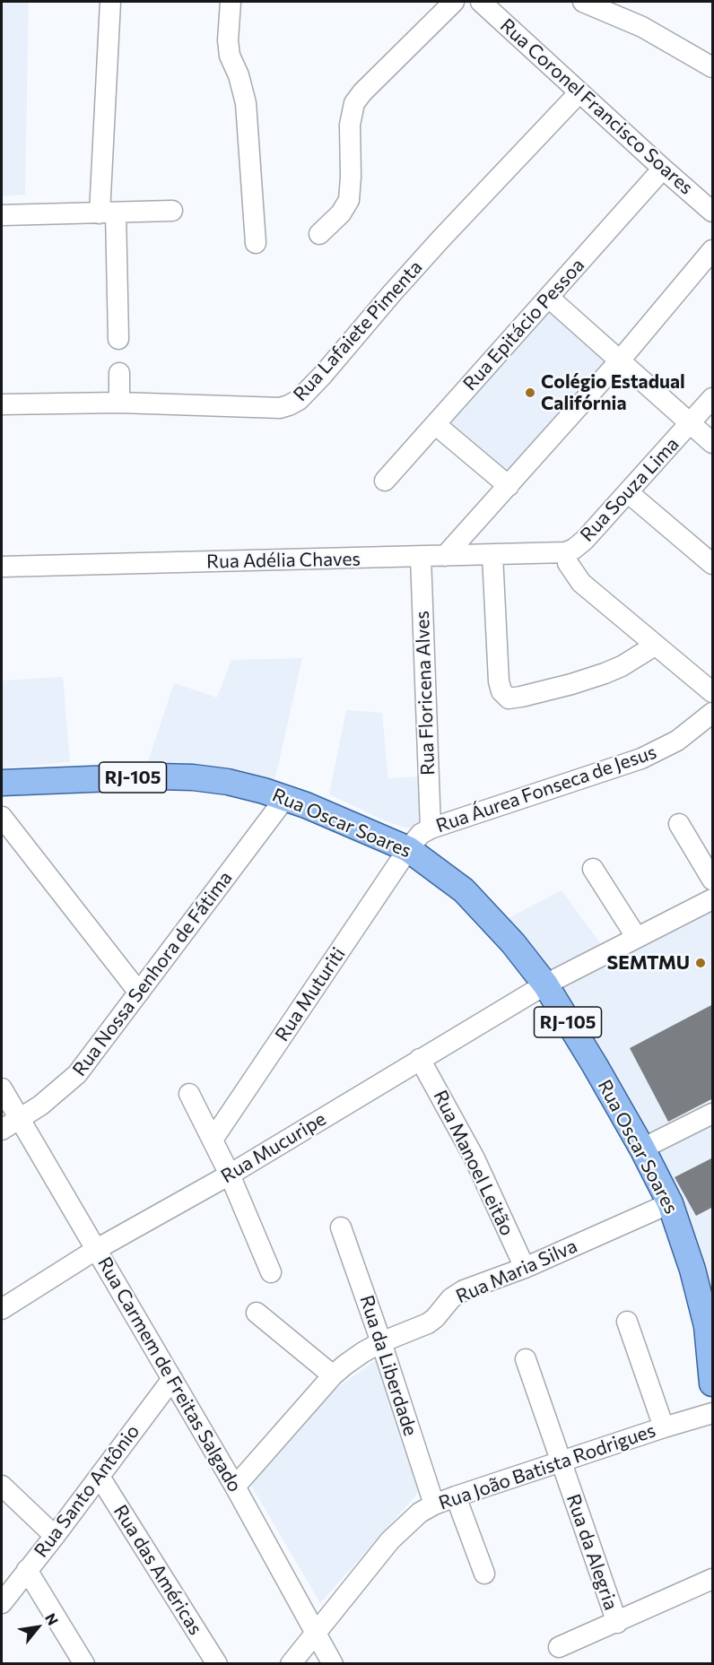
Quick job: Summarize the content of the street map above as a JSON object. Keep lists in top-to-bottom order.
{
  "streets": {
    "main road": ["RJ-105", "Rua Oscar Soares"],
    "street": [
      "Rua Coronel Francisco Soares",
      "Rua Epitácio Pessoa",
      "Rua Lafaiete Pimenta",
      "Rua Souza Lima",
      "Rua Adélia Chaves",
      "Rua Floricena Alves",
      "Rua Áurea Fonseca de Jesus",
      "Rua Nossa Senhora de Fátima",
      "Rua Muturiti",
      "Rua Mucuripe",
      "Rua Manoel Leitão",
      "Rua Maria Silva",
      "Rua da Liberdade",
      "Rua Carmem de Freitas Salgado",
      "Rua João Batista Rodrigues",
      "Rua Santo Antônio",
      "Rua da Alegria",
      "Rua das Américas"
    ]
  },
  "crossings": [
    ["Rua Coronel Francisco Soares", "Rua Epitácio Pessoa"],
    ["Rua Coronel Francisco Soares", "Rua Lafaiete Pimenta"],
    ["Rua Souza Lima", "Rua Adélia Chaves"],
    ["Rua Adélia Chaves", "Rua Floricena Alves"],
    ["Rua Floricena Alves", "Rua Áurea Fonseca de Jesus"],
    ["Rua Áurea Fonseca de Jesus", "Rua Oscar Soares"],
    ["Rua Áurea Fonseca de Jesus", "Rua Muturiti"],
    ["Rua Oscar Soares", "Rua Nossa Senhora de Fátima"],
    ["Rua Oscar Soares", "Rua Muturiti"],
    ["Rua Oscar Soares", "Rua Mucuripe"],
    ["Rua Oscar Soares", "Rua Maria Silva"],
    ["Rua Nossa Senhora de Fátima", "Rua Carmem de Freitas Salgado"],
    ["Rua Mucuripe", "Rua Manoel Leitão"],
    ["Rua Mucuripe", "Rua Carmem de Freitas Salgado"],
    ["Rua Manoel Leitão", "Rua Maria Silva"],
    ["Rua Maria Silva", "Rua da Liberdade"],
    ["Rua Maria Silva", "Rua Carmem de Freitas Salgado"],
    ["Rua da Liberdade", "Rua João Batista Rodrigues"],
    ["Rua Carmem de Freitas Salgado", "Rua João Batista Rodrigues"],
    ["Rua Carmem de Freitas Salgado", "Rua Santo Antônio"],
    ["Rua João Batista Rodrigues", "Rua da Alegria"],
    ["Rua Santo Antônio", "Rua das Américas"]
  ],
  "places": ["Colégio Estadual Califórnia", "SEMTMU"],
  "north": "top right"
}
